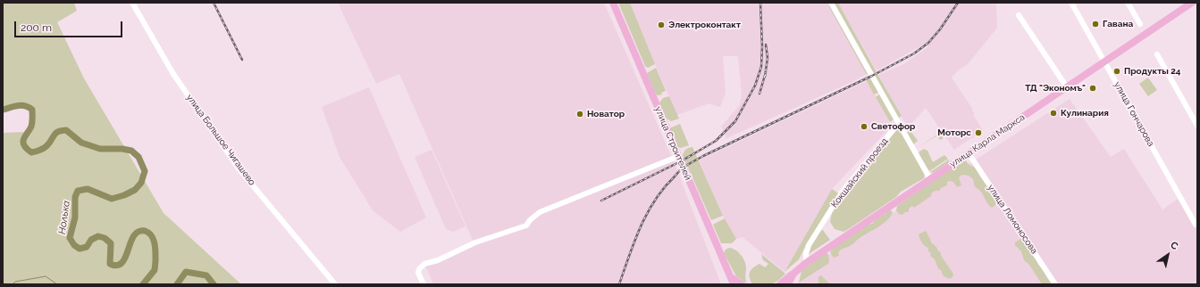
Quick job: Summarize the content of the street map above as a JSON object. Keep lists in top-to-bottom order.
{
  "streets": {
    "main road": ["улица Карла Маркса", "улица Строителей"],
    "street": [
      "улица Гончарова",
      "улица Большое Чигашево",
      "Кокшайский проезд",
      "улица Ломоносова"
    ]
  },
  "crossings": [
    ["улица Гончарова", "улица Карла Маркса"],
    ["улица Карла Маркса", "Кокшайский проезд"],
    ["улица Карла Маркса", "улица Ломоносова"]
  ],
  "water": ["Нолька"],
  "places": [
    "Гавана",
    "Электроконтакт",
    "Продукты 24",
    "ТД \"Экономъ\"",
    "Кулинария",
    "Новатор",
    "Светофор",
    "Моторс"
  ],
  "scale_bar": "200 m",
  "north": "top right"
}
